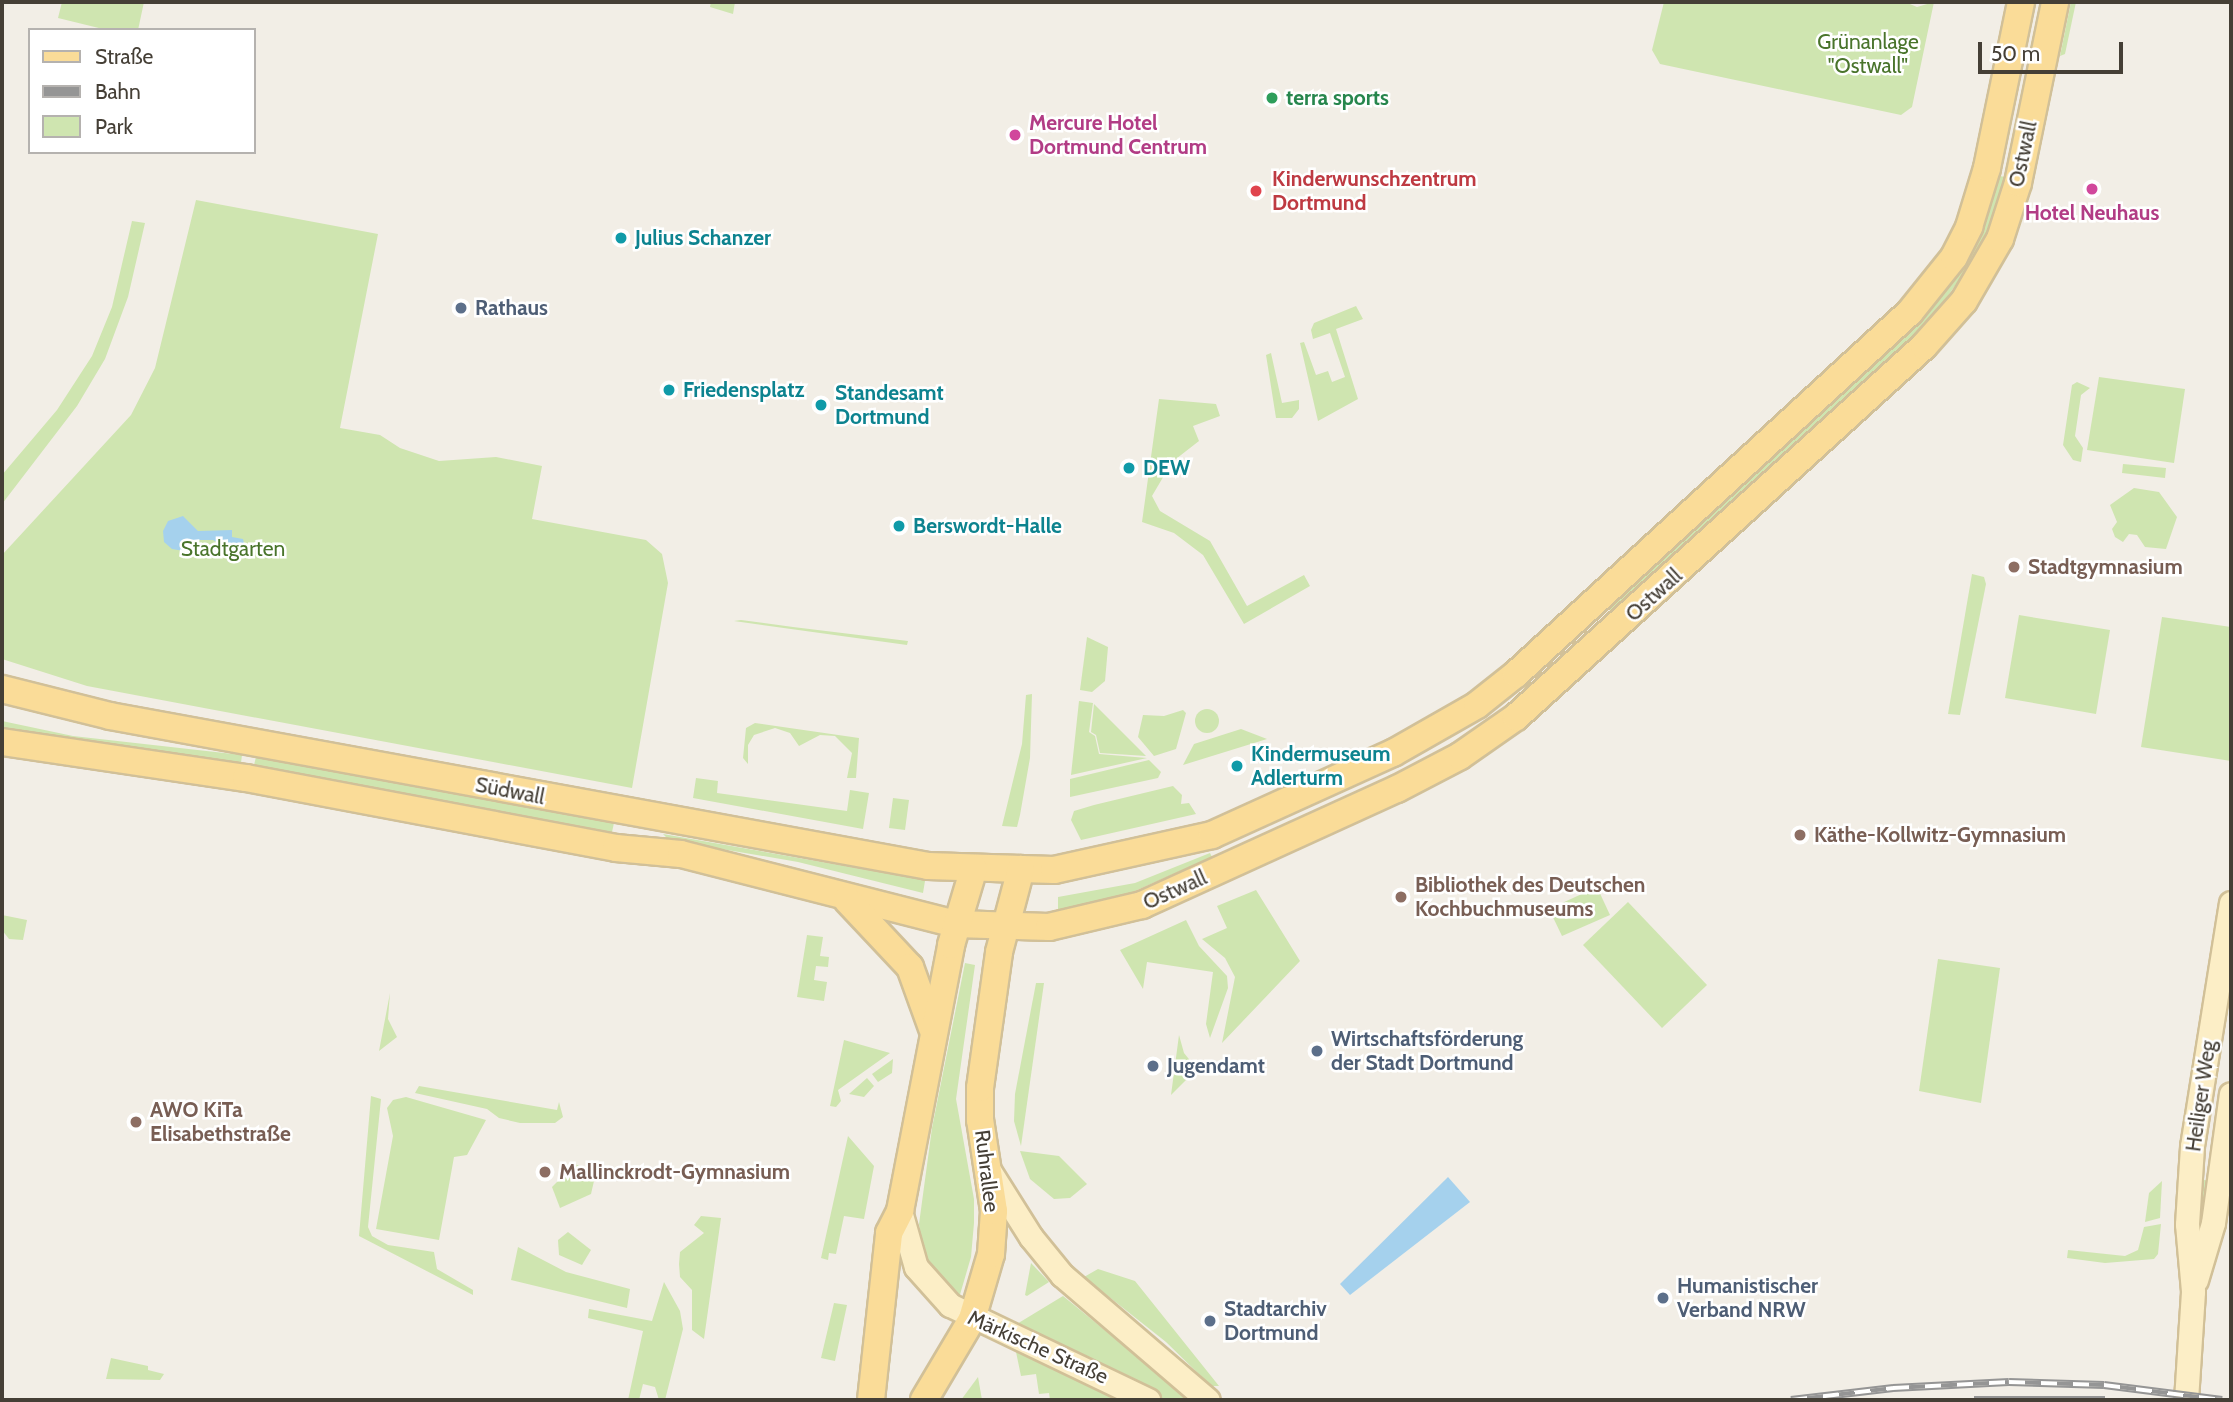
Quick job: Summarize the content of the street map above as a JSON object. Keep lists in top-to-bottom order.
{
  "streets": {
    "main road": [
      "Ostwall",
      "Südwall",
      "Heiliger Weg",
      "Ruhrallee",
      "Märkische Straße"
    ]
  },
  "crossings": [
    ["Ostwall", "Südwall"],
    ["Ostwall", "Ruhrallee"],
    ["Südwall", "Ruhrallee"],
    ["Ruhrallee", "Märkische Straße"]
  ],
  "parks": ["Grünanlage \"Ostwall\"", "Stadtgarten"],
  "places": [
    "terra sports",
    "Mercure Hotel Dortmund Centrum",
    "Hotel Neuhaus",
    "Kinderwunschzentrum Dortmund",
    "Julius Schanzer",
    "Rathaus",
    "Friedensplatz",
    "Standesamt Dortmund",
    "DEW",
    "Berswordt-Halle",
    "Stadtgymnasium",
    "Kindermuseum Adlerturm",
    "Käthe-Kollwitz-Gymnasium",
    "Bibliothek des Deutschen Kochbuchmuseums",
    "Wirtschaftsförderung der Stadt Dortmund",
    "Jugendamt",
    "AWO KiTa Elisabethstraße",
    "Mallinckrodt-Gymnasium",
    "Humanistischer Verband NRW",
    "Stadtarchiv Dortmund"
  ],
  "legend": ["Straße", "Bahn", "Park"],
  "scale_bar": "50 m"
}
